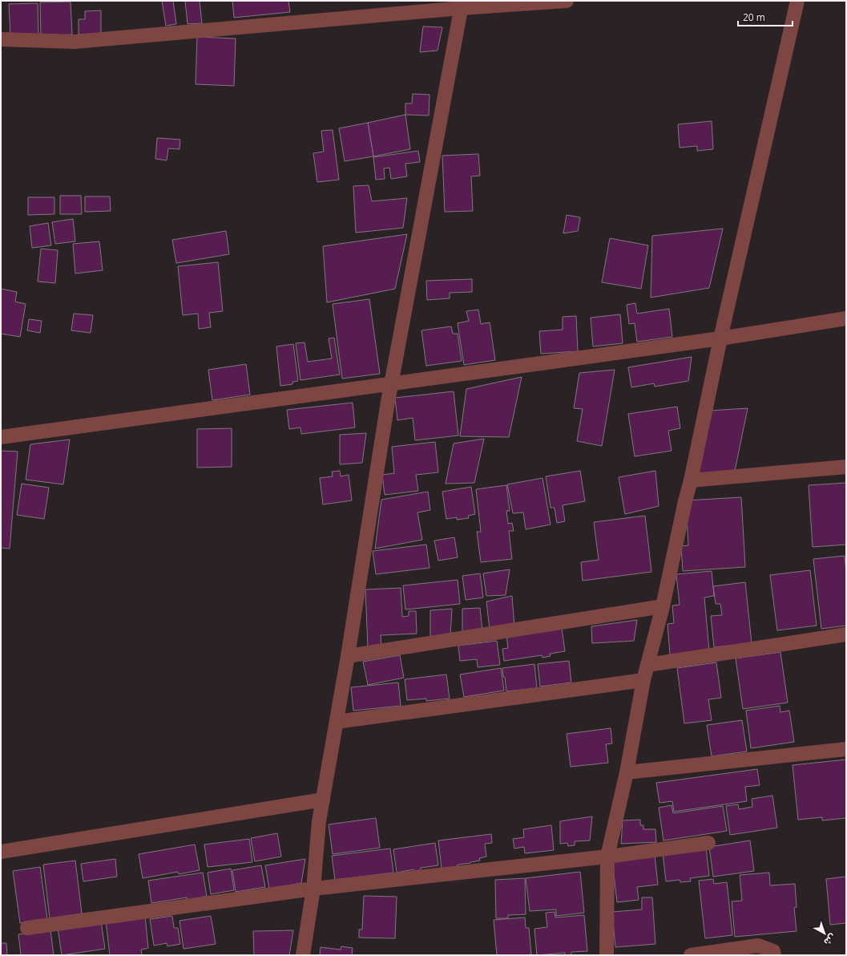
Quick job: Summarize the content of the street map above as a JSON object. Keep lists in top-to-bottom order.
{
  "scale_bar": "20 m",
  "north": "bottom right"
}
